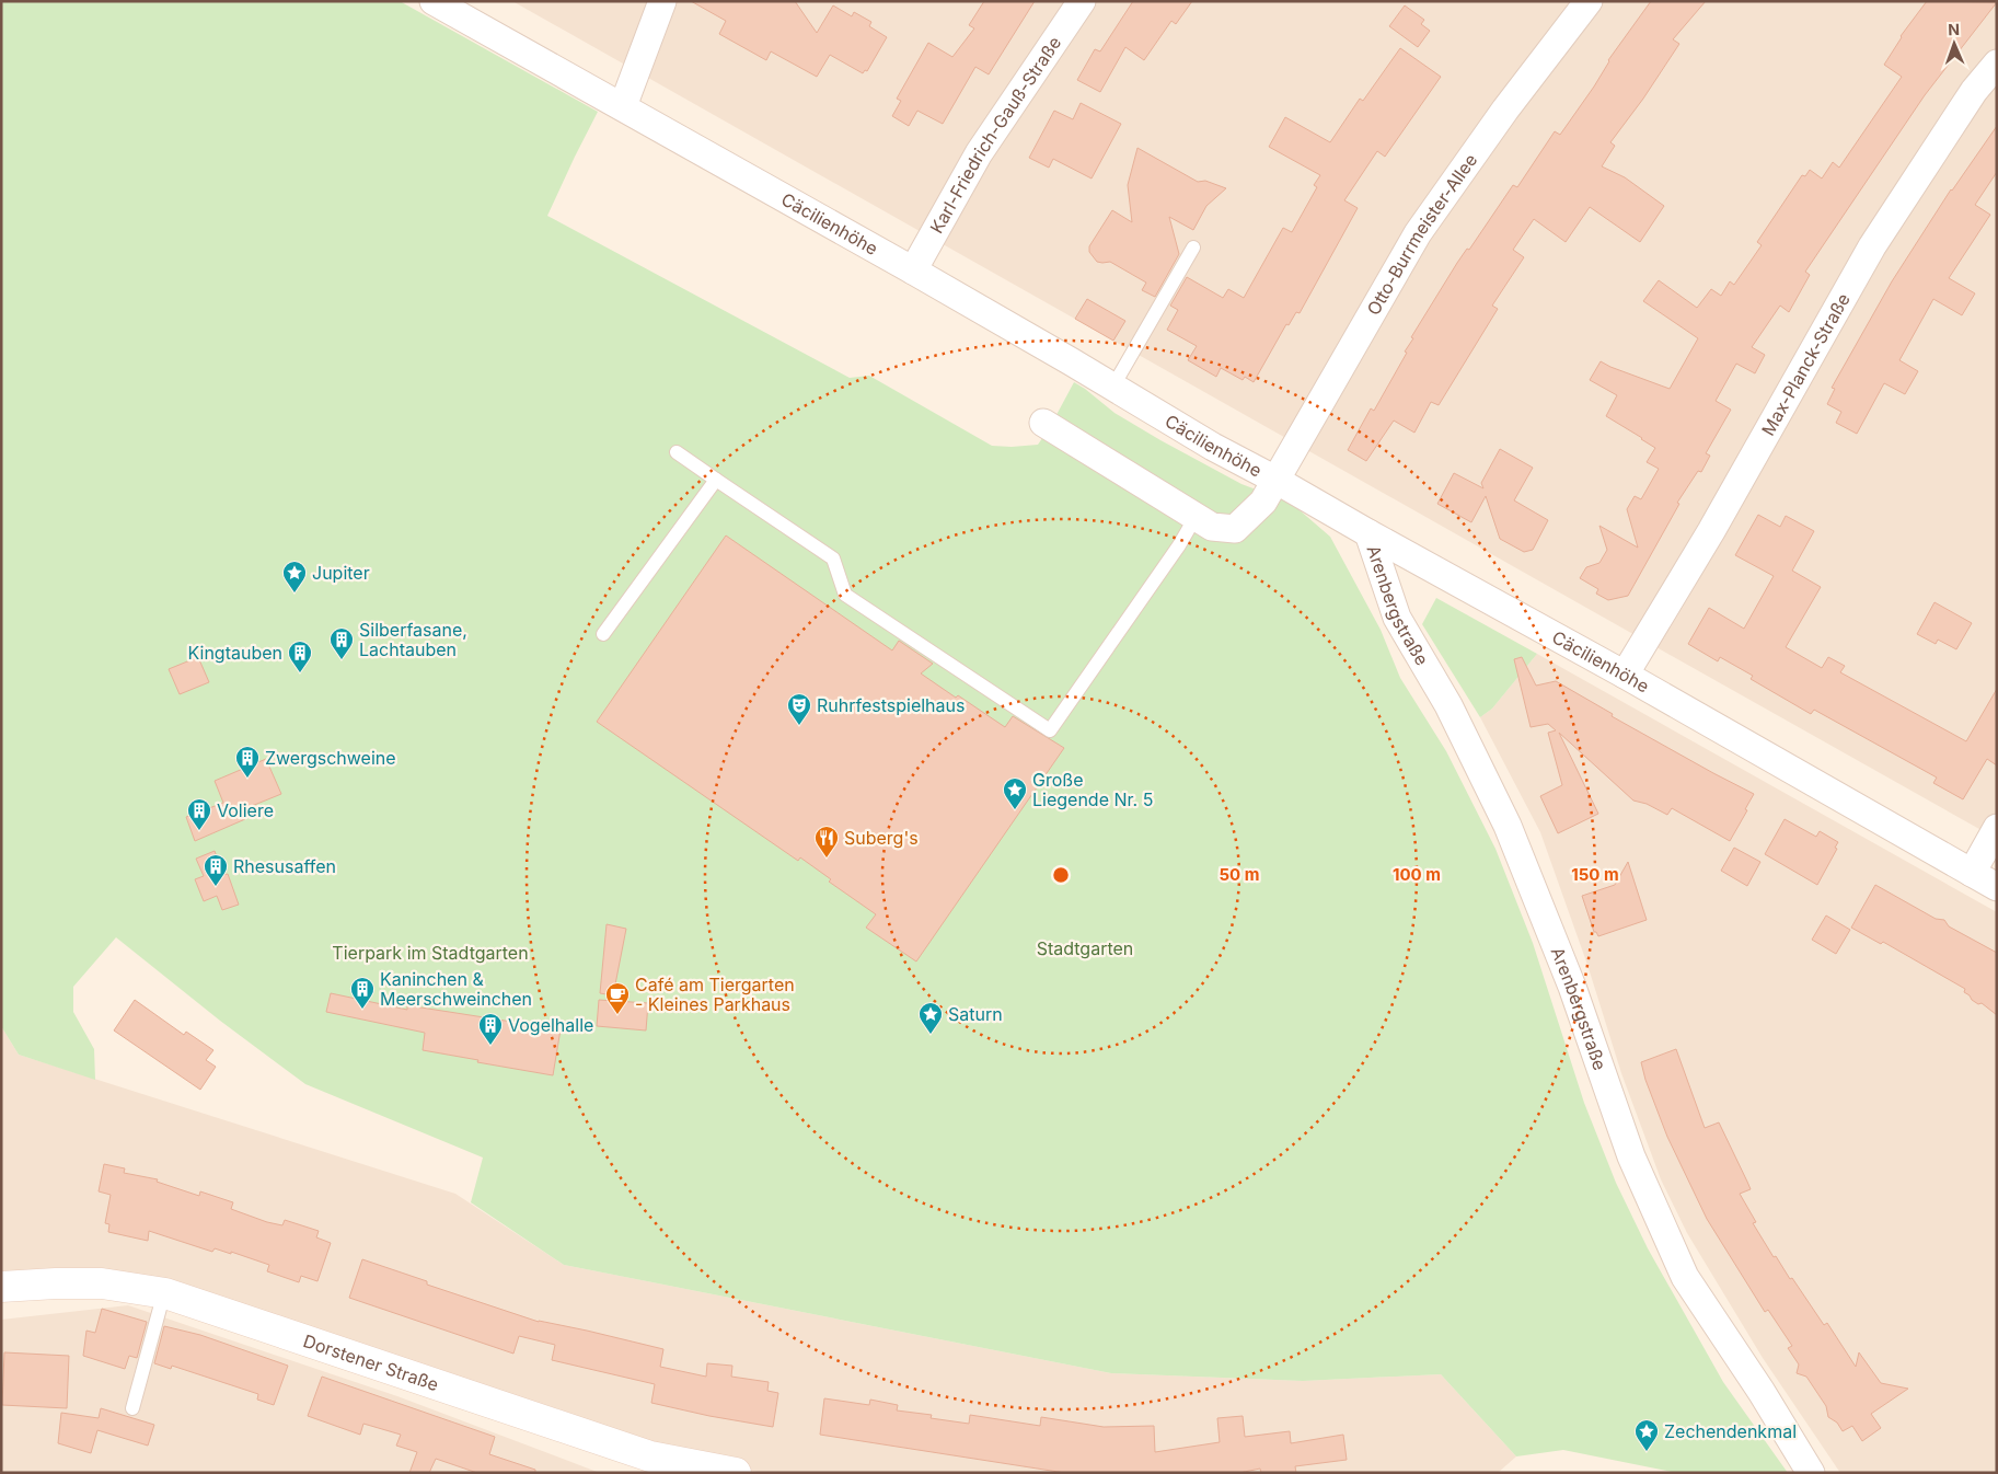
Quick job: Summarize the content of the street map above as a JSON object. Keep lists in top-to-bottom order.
{
  "streets": {
    "main road": ["Dorstener Straße"],
    "street": [
      "Karl-Friedrich-Gauß-Straße",
      "Cäcilienhöhe",
      "Otto-Burrmeister-Allee",
      "Max-Planck-Straße",
      "Arenbergstraße"
    ]
  },
  "crossings": [
    ["Karl-Friedrich-Gauß-Straße", "Cäcilienhöhe"],
    ["Cäcilienhöhe", "Otto-Burrmeister-Allee"],
    ["Cäcilienhöhe", "Max-Planck-Straße"],
    ["Cäcilienhöhe", "Arenbergstraße"]
  ],
  "parks": ["Stadtgarten", "Tierpark im Stadtgarten"],
  "places": {
    "place": [
      "Jupiter",
      "Große Liegende Nr. 5",
      "Saturn",
      "Zechendenkmal"
    ],
    "building": [
      "Silberfasane, Lachtauben",
      "Kingtauben",
      "Zwergschweine",
      "Voliere",
      "Rhesusaffen",
      "Kaninchen & Meerschweinchen",
      "Vogelhalle"
    ],
    "theatre": ["Ruhrfestspielhaus"],
    "restaurant": ["Suberg's"],
    "cafe": ["Café am Tiergarten - Kleines Parkhaus"]
  },
  "north": "top",
  "rings": ["50 m", "100 m", "150 m"]
}
